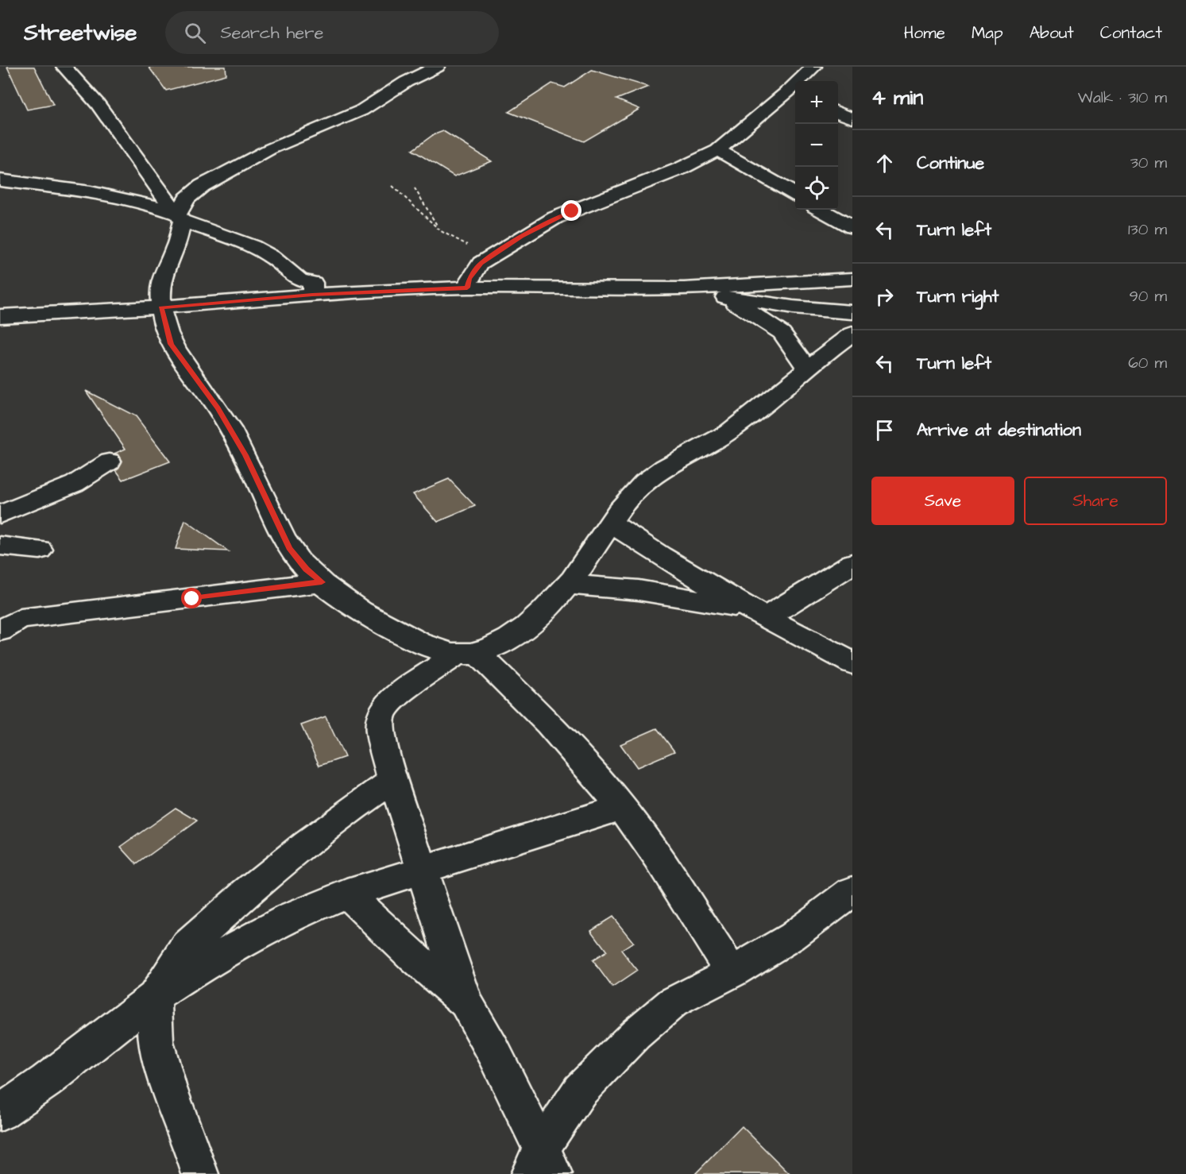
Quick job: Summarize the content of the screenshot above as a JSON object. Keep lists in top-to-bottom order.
{
  "page": {
    "header": "Streetwise",
    "search": "Search here",
    "nav": [
      "Home",
      "Map",
      "About",
      "Contact"
    ],
    "heading": ["4 min", "Walk · 310 m"],
    "map_buttons": ["+", "−"],
    "list": [
      ["Continue", "30 m"],
      ["Turn left", "130 m"],
      ["Turn right", "90 m"],
      ["Turn left", "60 m"],
      "Arrive at destination"
    ],
    "buttons": ["Save", "Share"]
  }
}
